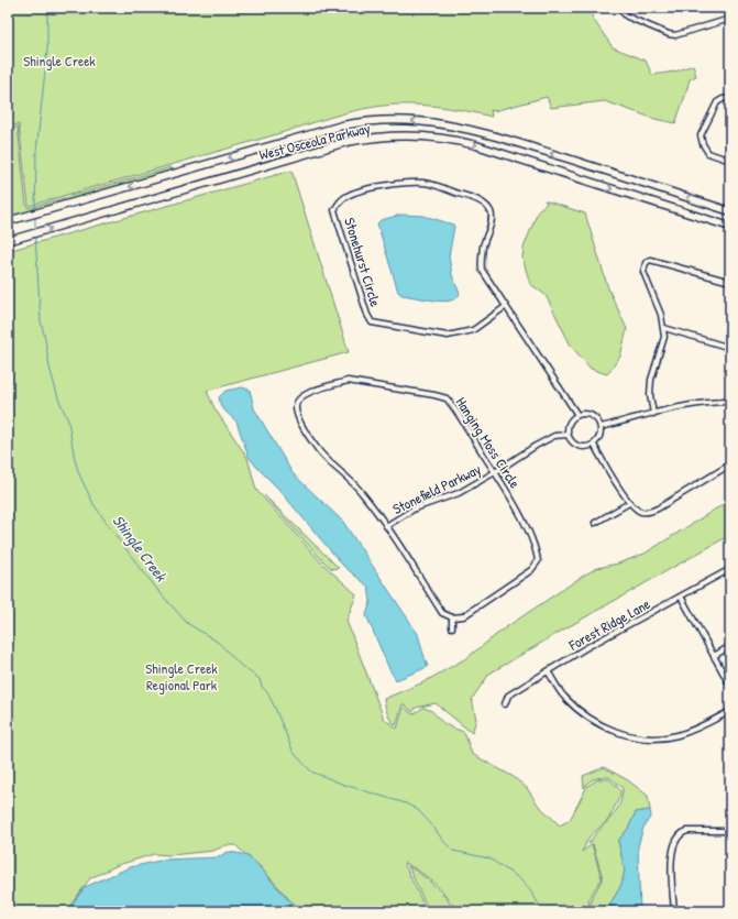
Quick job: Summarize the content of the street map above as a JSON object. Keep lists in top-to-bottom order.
{
  "streets": {
    "main road": ["West Osceola Parkway"],
    "street": [
      "Stonehurst Circle",
      "Hanging Moss Circle",
      "Stonefield Parkway",
      "Forest Ridge Lane"
    ]
  },
  "crossings": [
    ["Stonehurst Circle", "Stonefield Parkway"],
    ["Hanging Moss Circle", "Stonefield Parkway"]
  ],
  "water": ["Shingle Creek"],
  "parks": ["Shingle Creek", "Shingle Creek Regional Park"]
}
